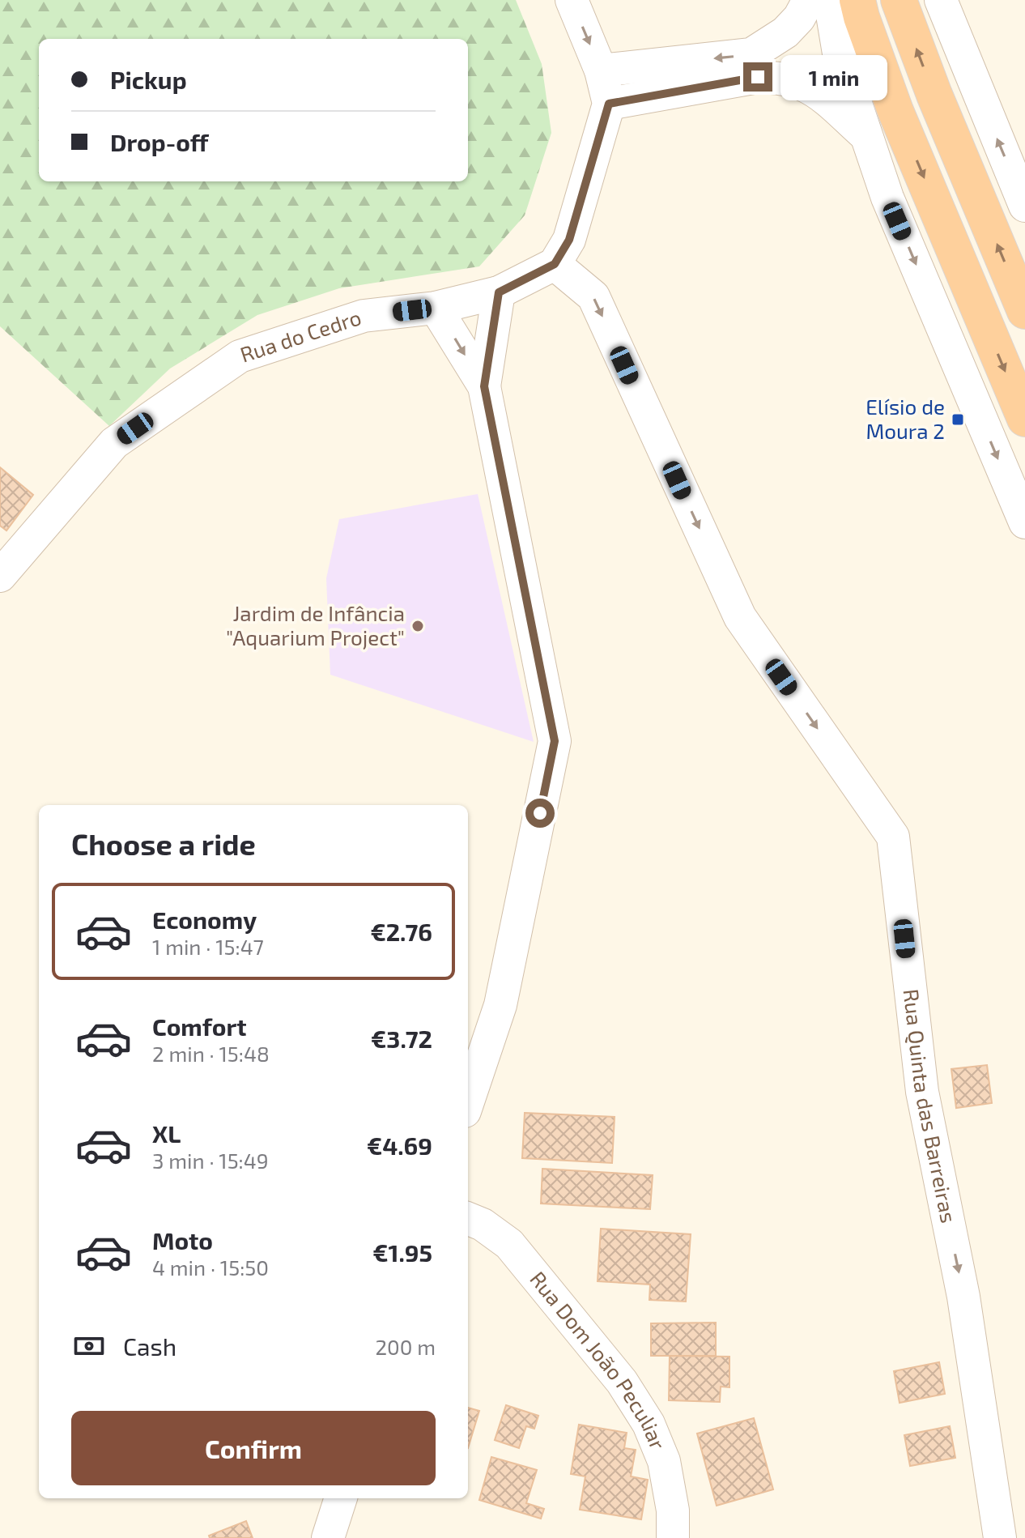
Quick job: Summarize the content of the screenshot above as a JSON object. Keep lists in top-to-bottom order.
{
  "streets": {
    "street": ["Rua do Cedro", "Rua Quinta das Barreiras", "Rua Dom João Peculiar"]
  },
  "crossings": [
    ["Rua do Cedro", "Rua Quinta das Barreiras"]
  ],
  "places": {
    "transit": ["Elísio de Moura 2"],
    "other": ["Jardim de Infância \"Aquarium Project\""]
  },
  "page": {
    "banner": ["Pickup", "Drop-off"],
    "bubble": "1 min",
    "heading": "Choose a ride",
    "list": [
      {
        "name": "Economy",
        "note": "1 min · 15:47",
        "value": "€2.76"
      },
      {
        "name": "Comfort",
        "note": "2 min · 15:48",
        "value": "€3.72"
      },
      {
        "name": "XL",
        "note": "3 min · 15:49",
        "value": "€4.69"
      },
      {
        "name": "Moto",
        "note": "4 min · 15:50",
        "value": "€1.95"
      }
    ],
    "pay": ["Cash", "200 m"],
    "buttons": "Confirm"
  }
}
